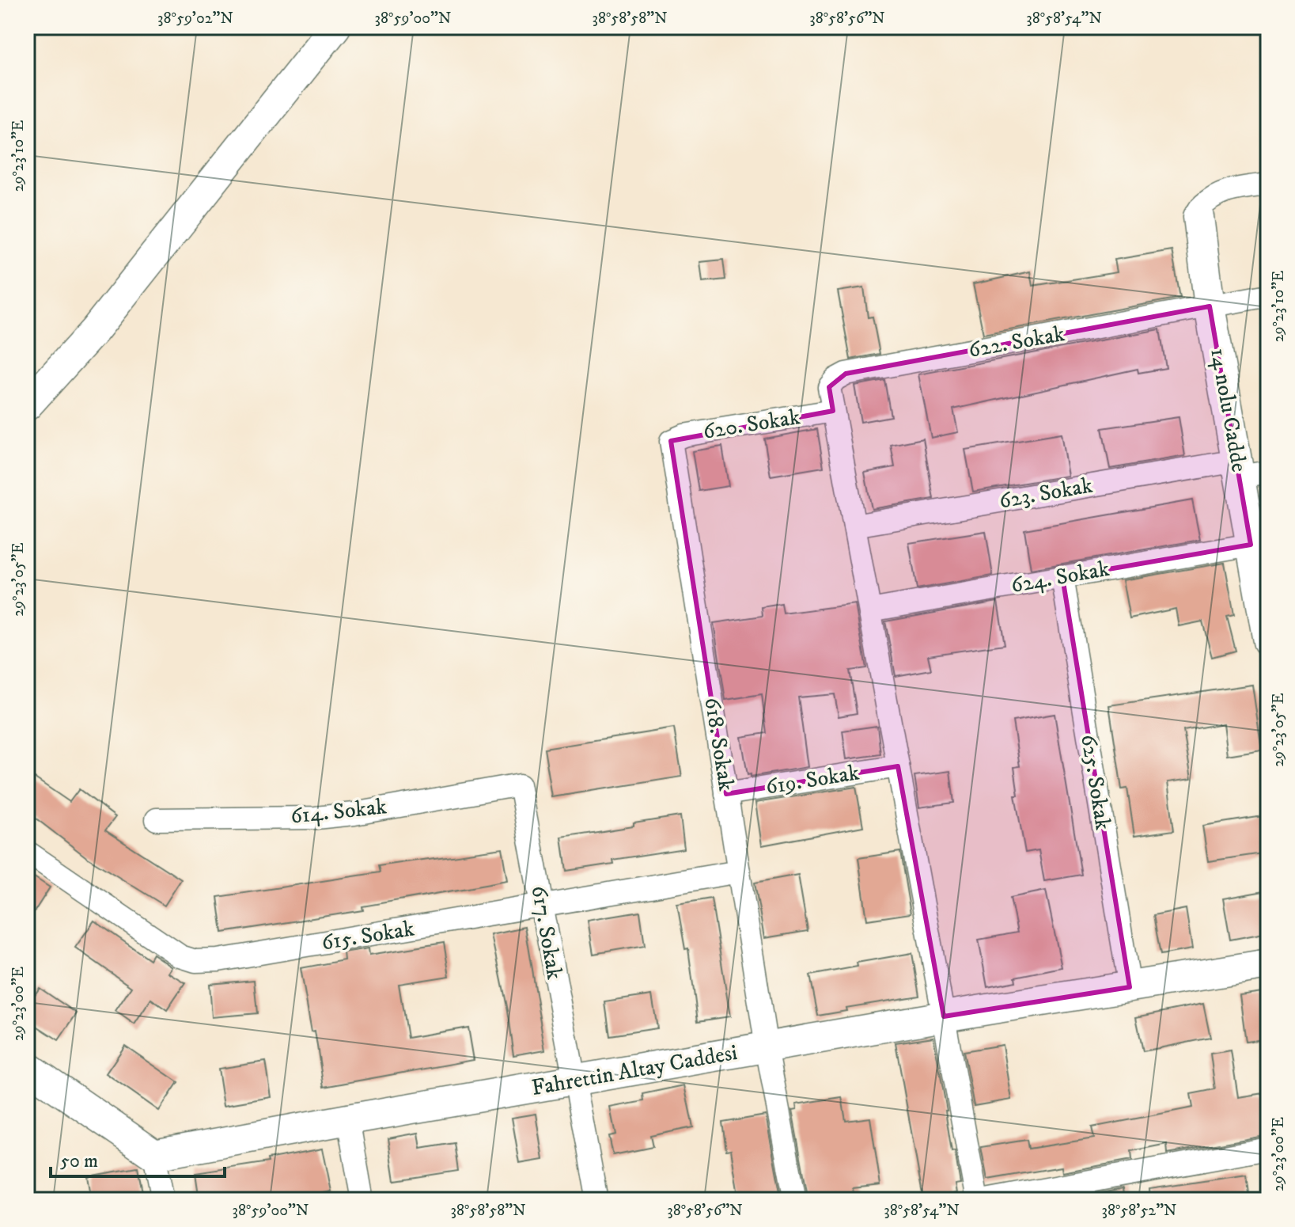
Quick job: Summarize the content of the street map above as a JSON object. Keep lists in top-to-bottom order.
{
  "streets": {
    "street": [
      "622. Sokak",
      "14 nolu Cadde",
      "620. Sokak",
      "623. Sokak",
      "624. Sokak",
      "618. Sokak",
      "619. Sokak",
      "625. Sokak",
      "614. Sokak",
      "617. Sokak",
      "615. Sokak",
      "Fahrettin Altay Caddesi"
    ]
  },
  "crossings": [
    ["622. Sokak", "14 nolu Cadde"],
    ["622. Sokak", "620. Sokak"],
    ["14 nolu Cadde", "623. Sokak"],
    ["14 nolu Cadde", "624. Sokak"],
    ["620. Sokak", "618. Sokak"],
    ["624. Sokak", "625. Sokak"],
    ["618. Sokak", "619. Sokak"],
    ["618. Sokak", "615. Sokak"],
    ["618. Sokak", "Fahrettin Altay Caddesi"],
    ["625. Sokak", "Fahrettin Altay Caddesi"],
    ["614. Sokak", "617. Sokak"],
    ["617. Sokak", "615. Sokak"],
    ["617. Sokak", "Fahrettin Altay Caddesi"]
  ],
  "scale_bar": "50 m",
  "coordinates": [
    "38°59'02\"N",
    "38°59'00\"N",
    "38°58'58\"N",
    "38°58'56\"N",
    "38°58'54\"N",
    "29°23'10\"E",
    "29°23'05\"E",
    "29°23'00\"E",
    "38°58'52\"N"
  ]
}
